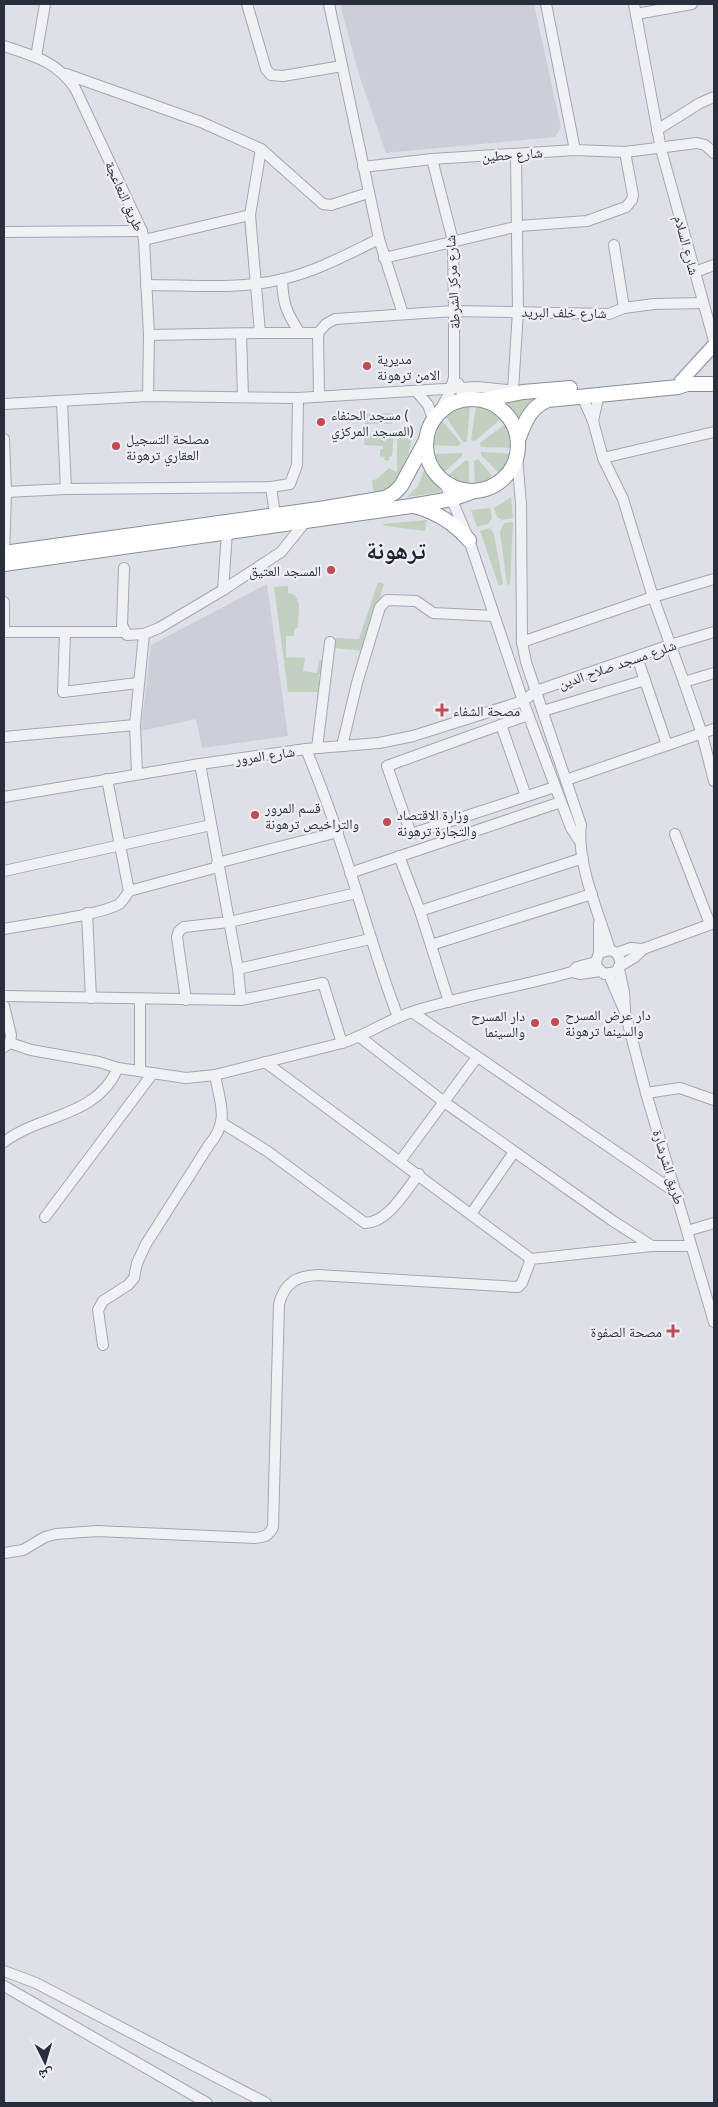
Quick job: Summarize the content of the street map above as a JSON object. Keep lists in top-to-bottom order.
{
  "streets": {
    "street": [
      "شارع حطين",
      "طريق النعاعجة",
      "شارع السلام",
      "شارع مركز الشرطة",
      "شارع خلف البريد",
      "شلرع مسجد صلاح الدين",
      "شارع المرور",
      "طريق الشرشارة"
    ]
  },
  "crossings": [
    ["شارع حطين", "شارع السلام"],
    ["شارع حطين", "شارع مركز الشرطة"],
    ["شارع السلام", "شارع خلف البريد"],
    ["شارع مركز الشرطة", "شارع خلف البريد"],
    ["شلرع مسجد صلاح الدين", "شارع المرور"]
  ],
  "districts": ["ترهونة"],
  "places": {
    "other": [
      "مديرية الامن ترهونة",
      "مسجد الحنفاء ( المسجد المركزي)",
      "مصلحة التسجيل العقاري ترهونة",
      "المسجد العتيق",
      "قسم المرور والتراخيص ترهونة",
      "وزارة الاقتصاد والتجارة ترهونة",
      "دار عرض المسرح والسينما ترهونة",
      "دار المسرح والسينما"
    ],
    "health": ["مصحة الشفاء", "مصحة الصفوة"]
  },
  "north": "bottom"
}
